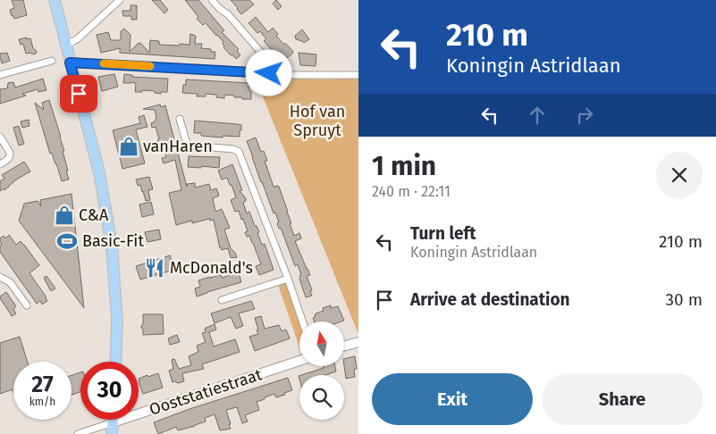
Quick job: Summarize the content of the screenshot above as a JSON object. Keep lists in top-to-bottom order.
{
  "streets": {
    "street": ["Ooststatiestraat"]
  },
  "parks": ["Hof van Spruyt"],
  "places": {
    "shop": ["vanHaren", "C&A"],
    "sports": ["Basic-Fit"],
    "restaurant": ["McDonald's"]
  },
  "north": "top",
  "page": {
    "turn": ["210 m", "Koningin Astridlaan"],
    "heading": ["1 min", "240 m · 22:11"],
    "list": [
      {
        "name": "Turn left",
        "note": "Koningin Astridlaan",
        "value": "210 m"
      },
      {
        "name": "Arrive at destination",
        "value": "30 m"
      }
    ],
    "speed": "27 km/h",
    "limit": "30",
    "buttons": ["Exit", "Share"]
  }
}
